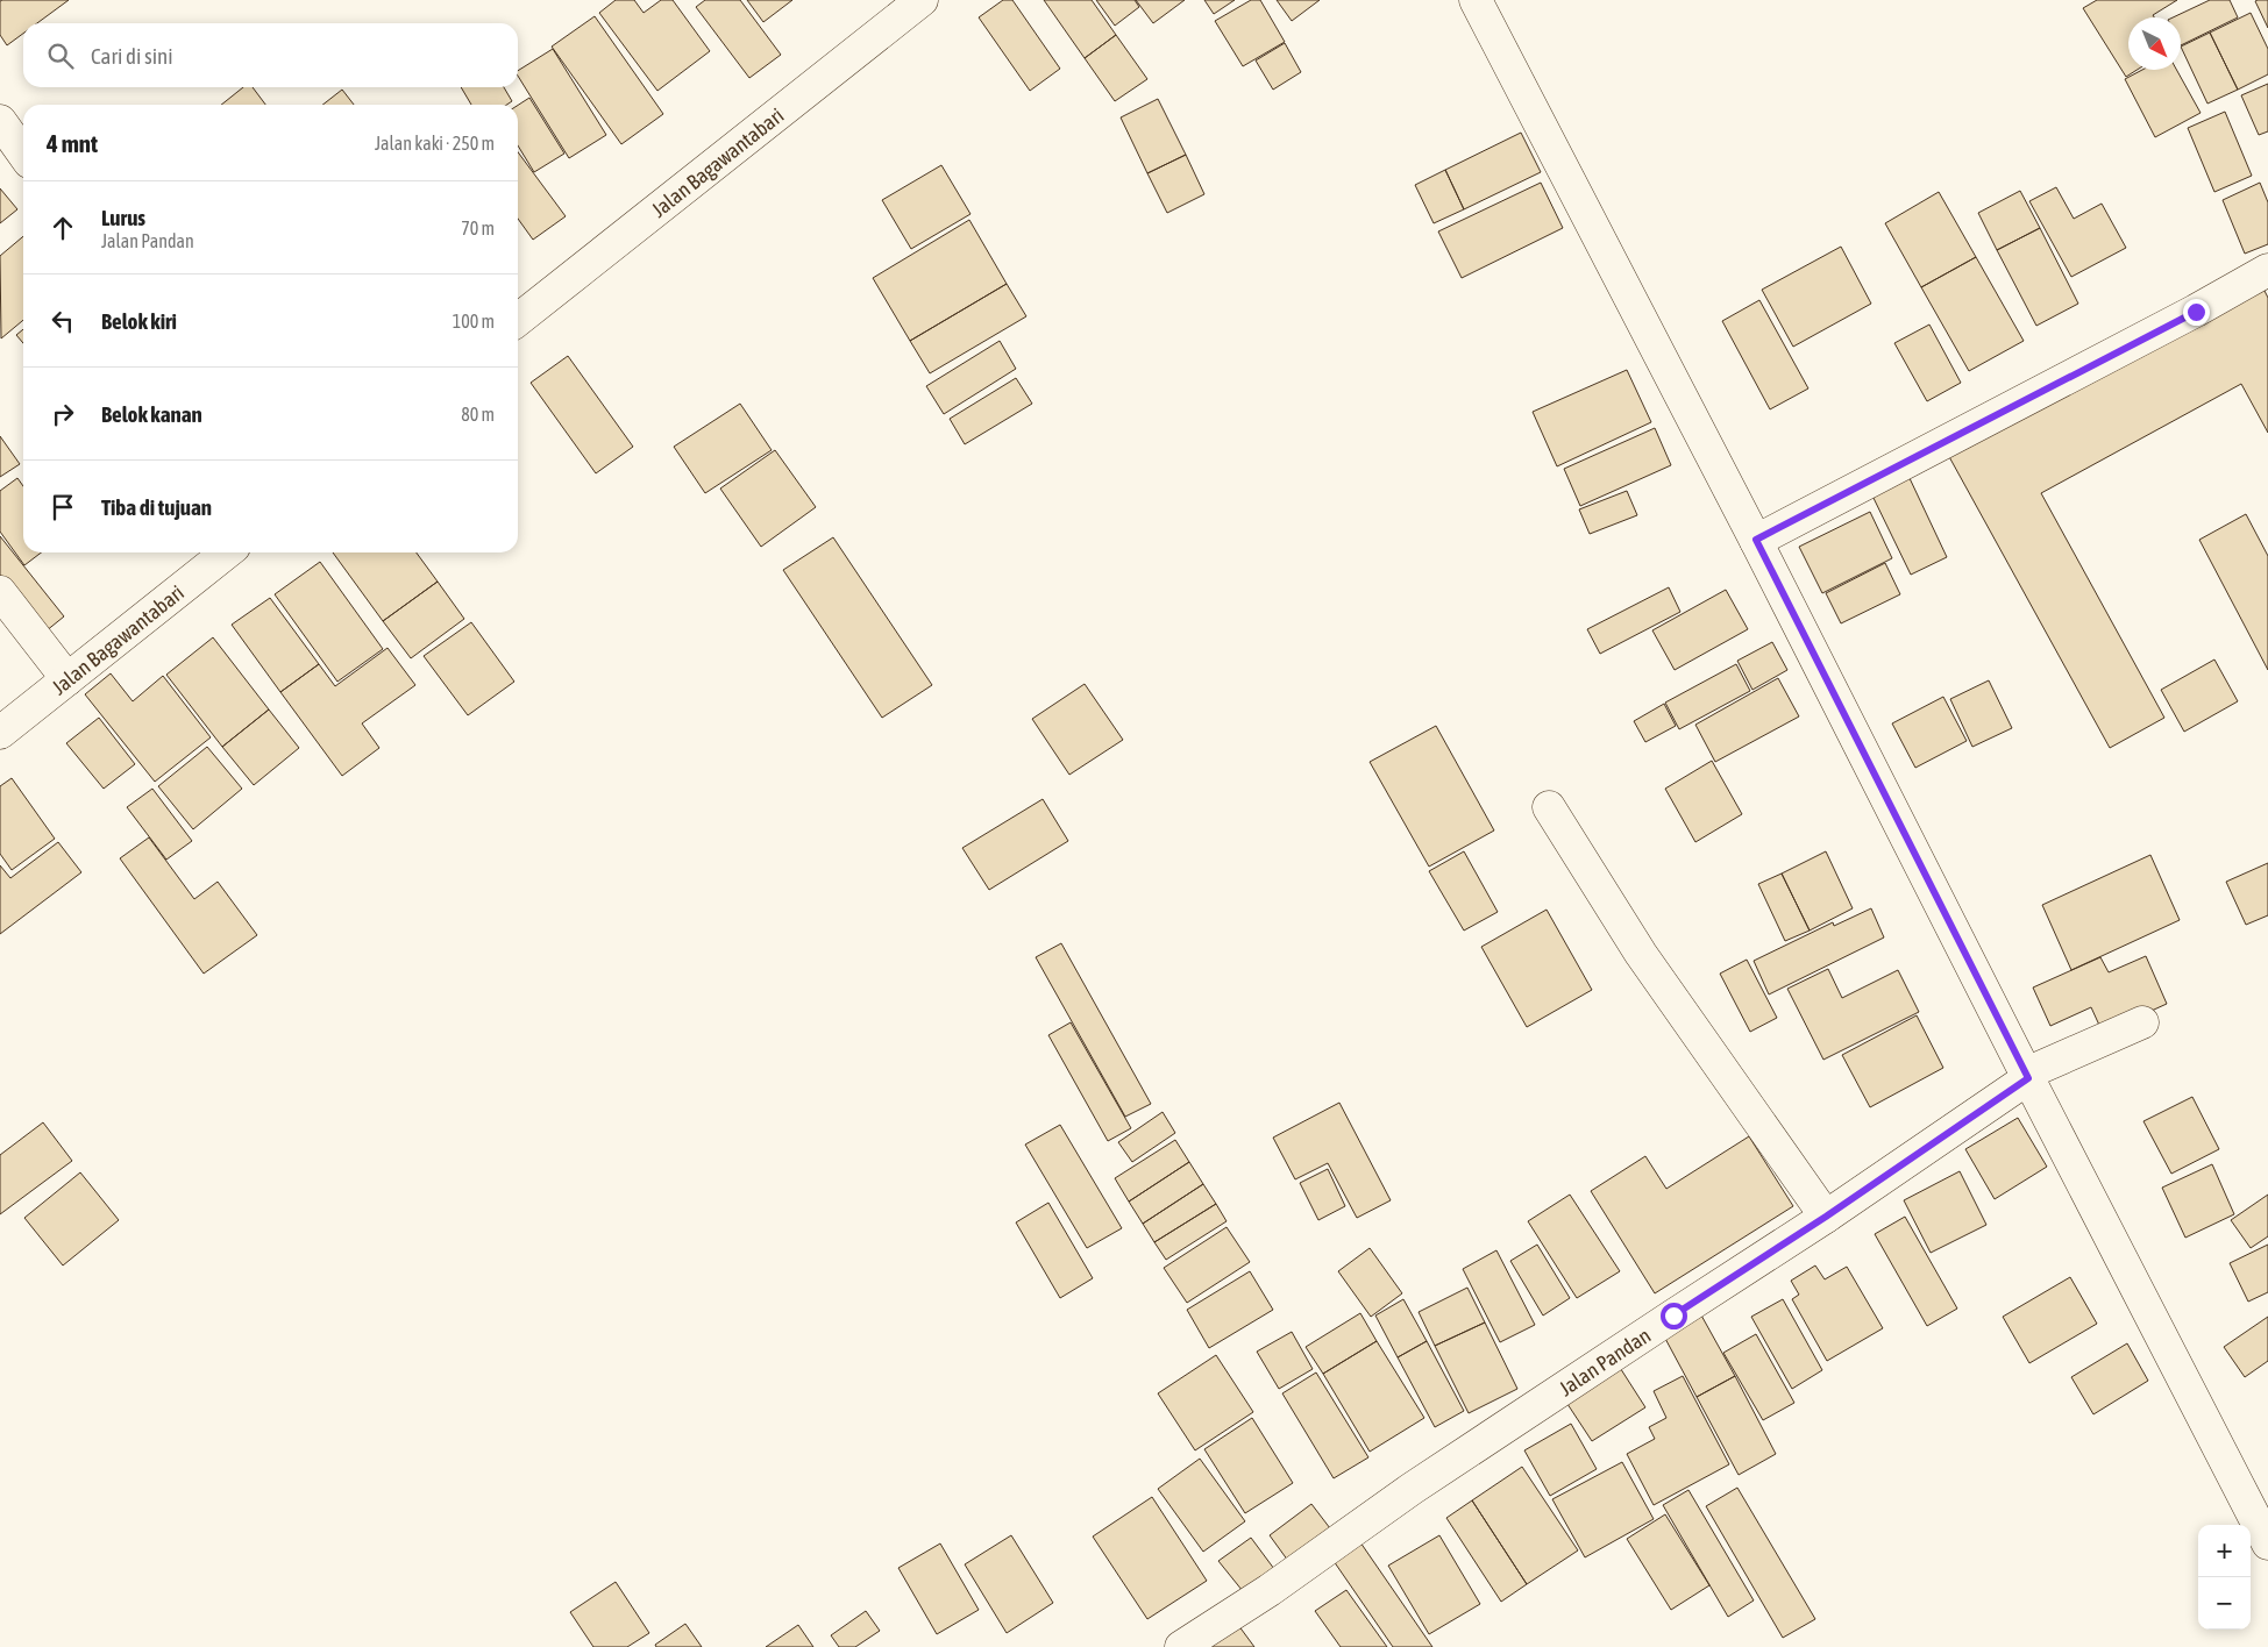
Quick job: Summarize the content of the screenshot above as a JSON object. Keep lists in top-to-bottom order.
{
  "streets": {
    "street": ["Jalan Bagawantabari", "Jalan Pandan"]
  },
  "north": "bottom right",
  "page": {
    "search": "Cari di sini",
    "heading": ["4 mnt", "Jalan kaki · 250 m"],
    "list": [
      ["Lurus", "Jalan Pandan", "70 m"],
      ["Belok kiri", "100 m"],
      ["Belok kanan", "80 m"],
      "Tiba di tujuan"
    ],
    "map_buttons": ["+", "−"]
  }
}
